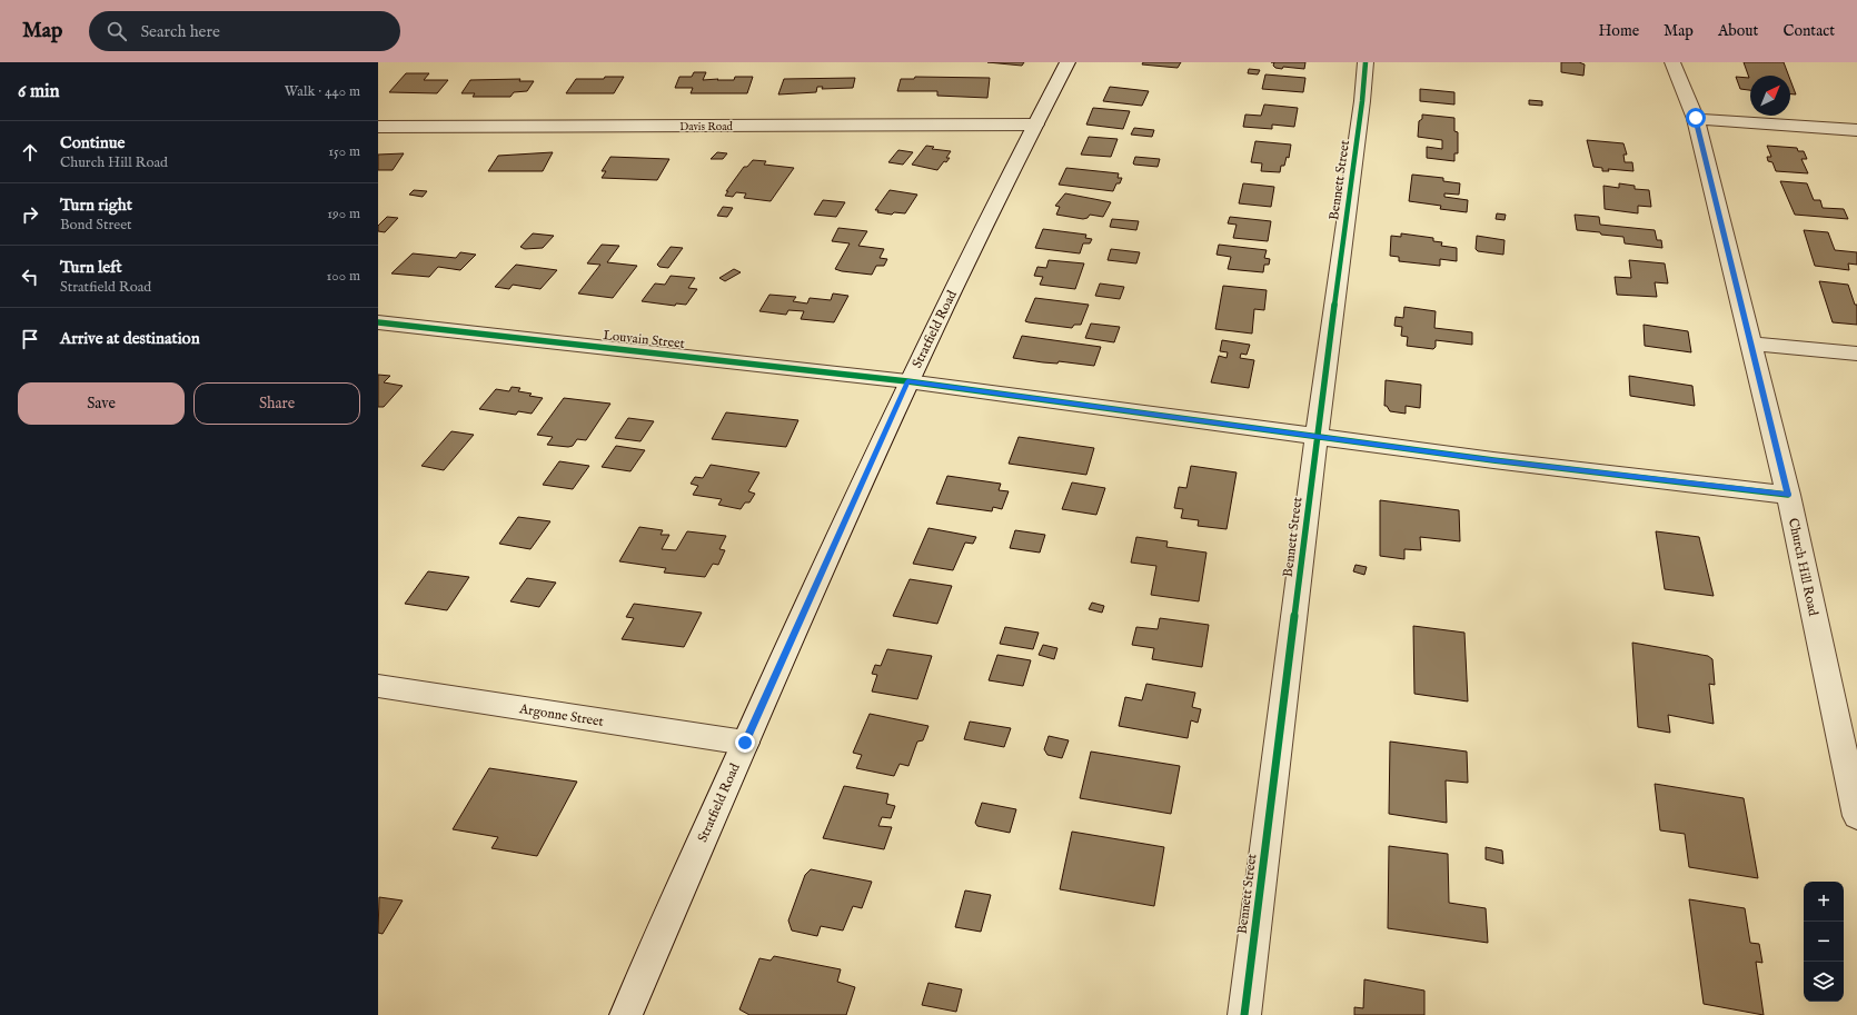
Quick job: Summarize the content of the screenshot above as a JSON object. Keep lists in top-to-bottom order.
{
  "streets": {
    "street": [
      "Davis Road",
      "Bennett Street",
      "Stratfield Road",
      "Louvain Street",
      "Church Hill Road",
      "Argonne Street"
    ]
  },
  "crossings": [
    ["Davis Road", "Stratfield Road"],
    ["Bennett Street", "Louvain Street"],
    ["Stratfield Road", "Louvain Street"],
    ["Stratfield Road", "Argonne Street"],
    ["Louvain Street", "Church Hill Road"]
  ],
  "north": "top right",
  "page": {
    "header": "Map",
    "search": "Search here",
    "nav": [
      "Home",
      "Map",
      "About",
      "Contact"
    ],
    "heading": ["6 min", "Walk · 440 m"],
    "list": [
      ["Continue", "Church Hill Road", "150 m"],
      ["Turn right", "Bond Street", "190 m"],
      ["Turn left", "Stratfield Road", "100 m"],
      "Arrive at destination"
    ],
    "buttons": ["Save", "Share"],
    "map_buttons": ["+", "−"]
  }
}
